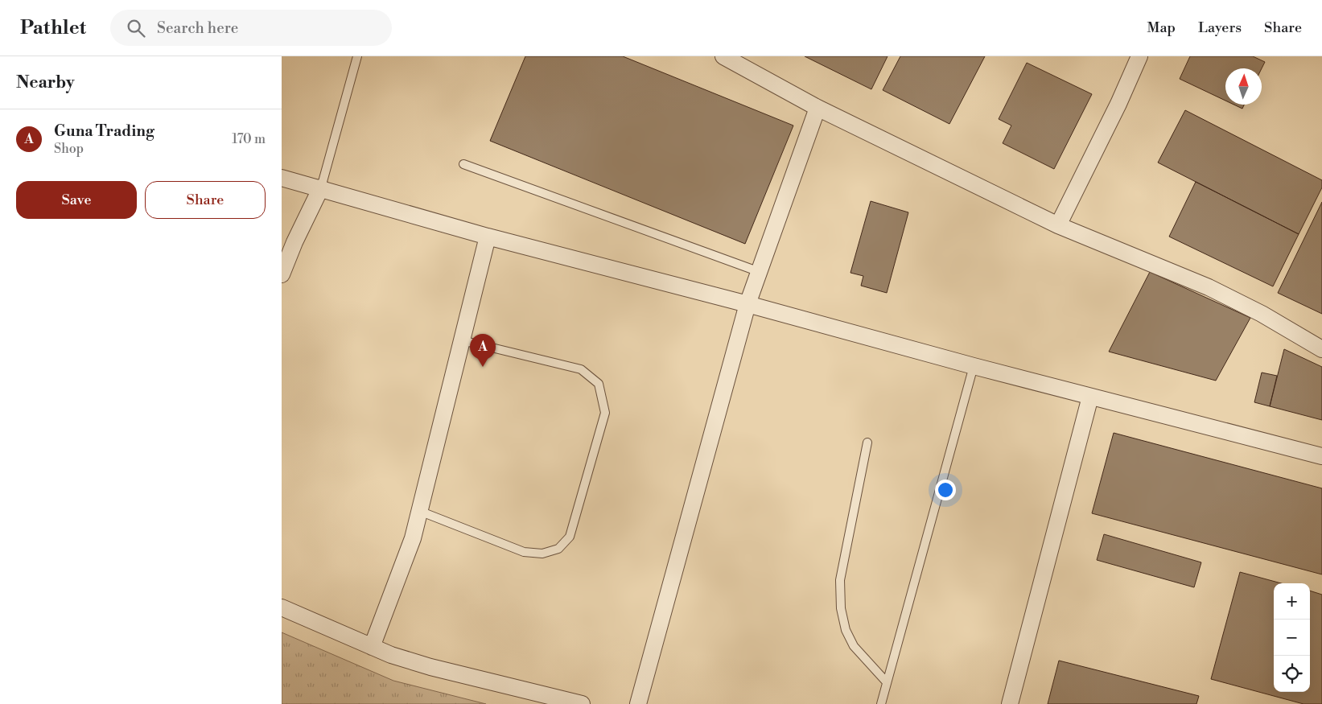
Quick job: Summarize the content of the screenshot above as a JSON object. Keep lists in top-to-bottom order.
{
  "north": "top",
  "page": {
    "header": "Pathlet",
    "search": "Search here",
    "nav": ["Map", "Layers", "Share"],
    "heading": "Nearby",
    "list": [
      {
        "mark": "A",
        "name": "Guna Trading",
        "note": "Shop",
        "value": "170 m"
      }
    ],
    "buttons": ["Save", "Share"],
    "pins": "A",
    "map_buttons": ["+", "−"]
  }
}
